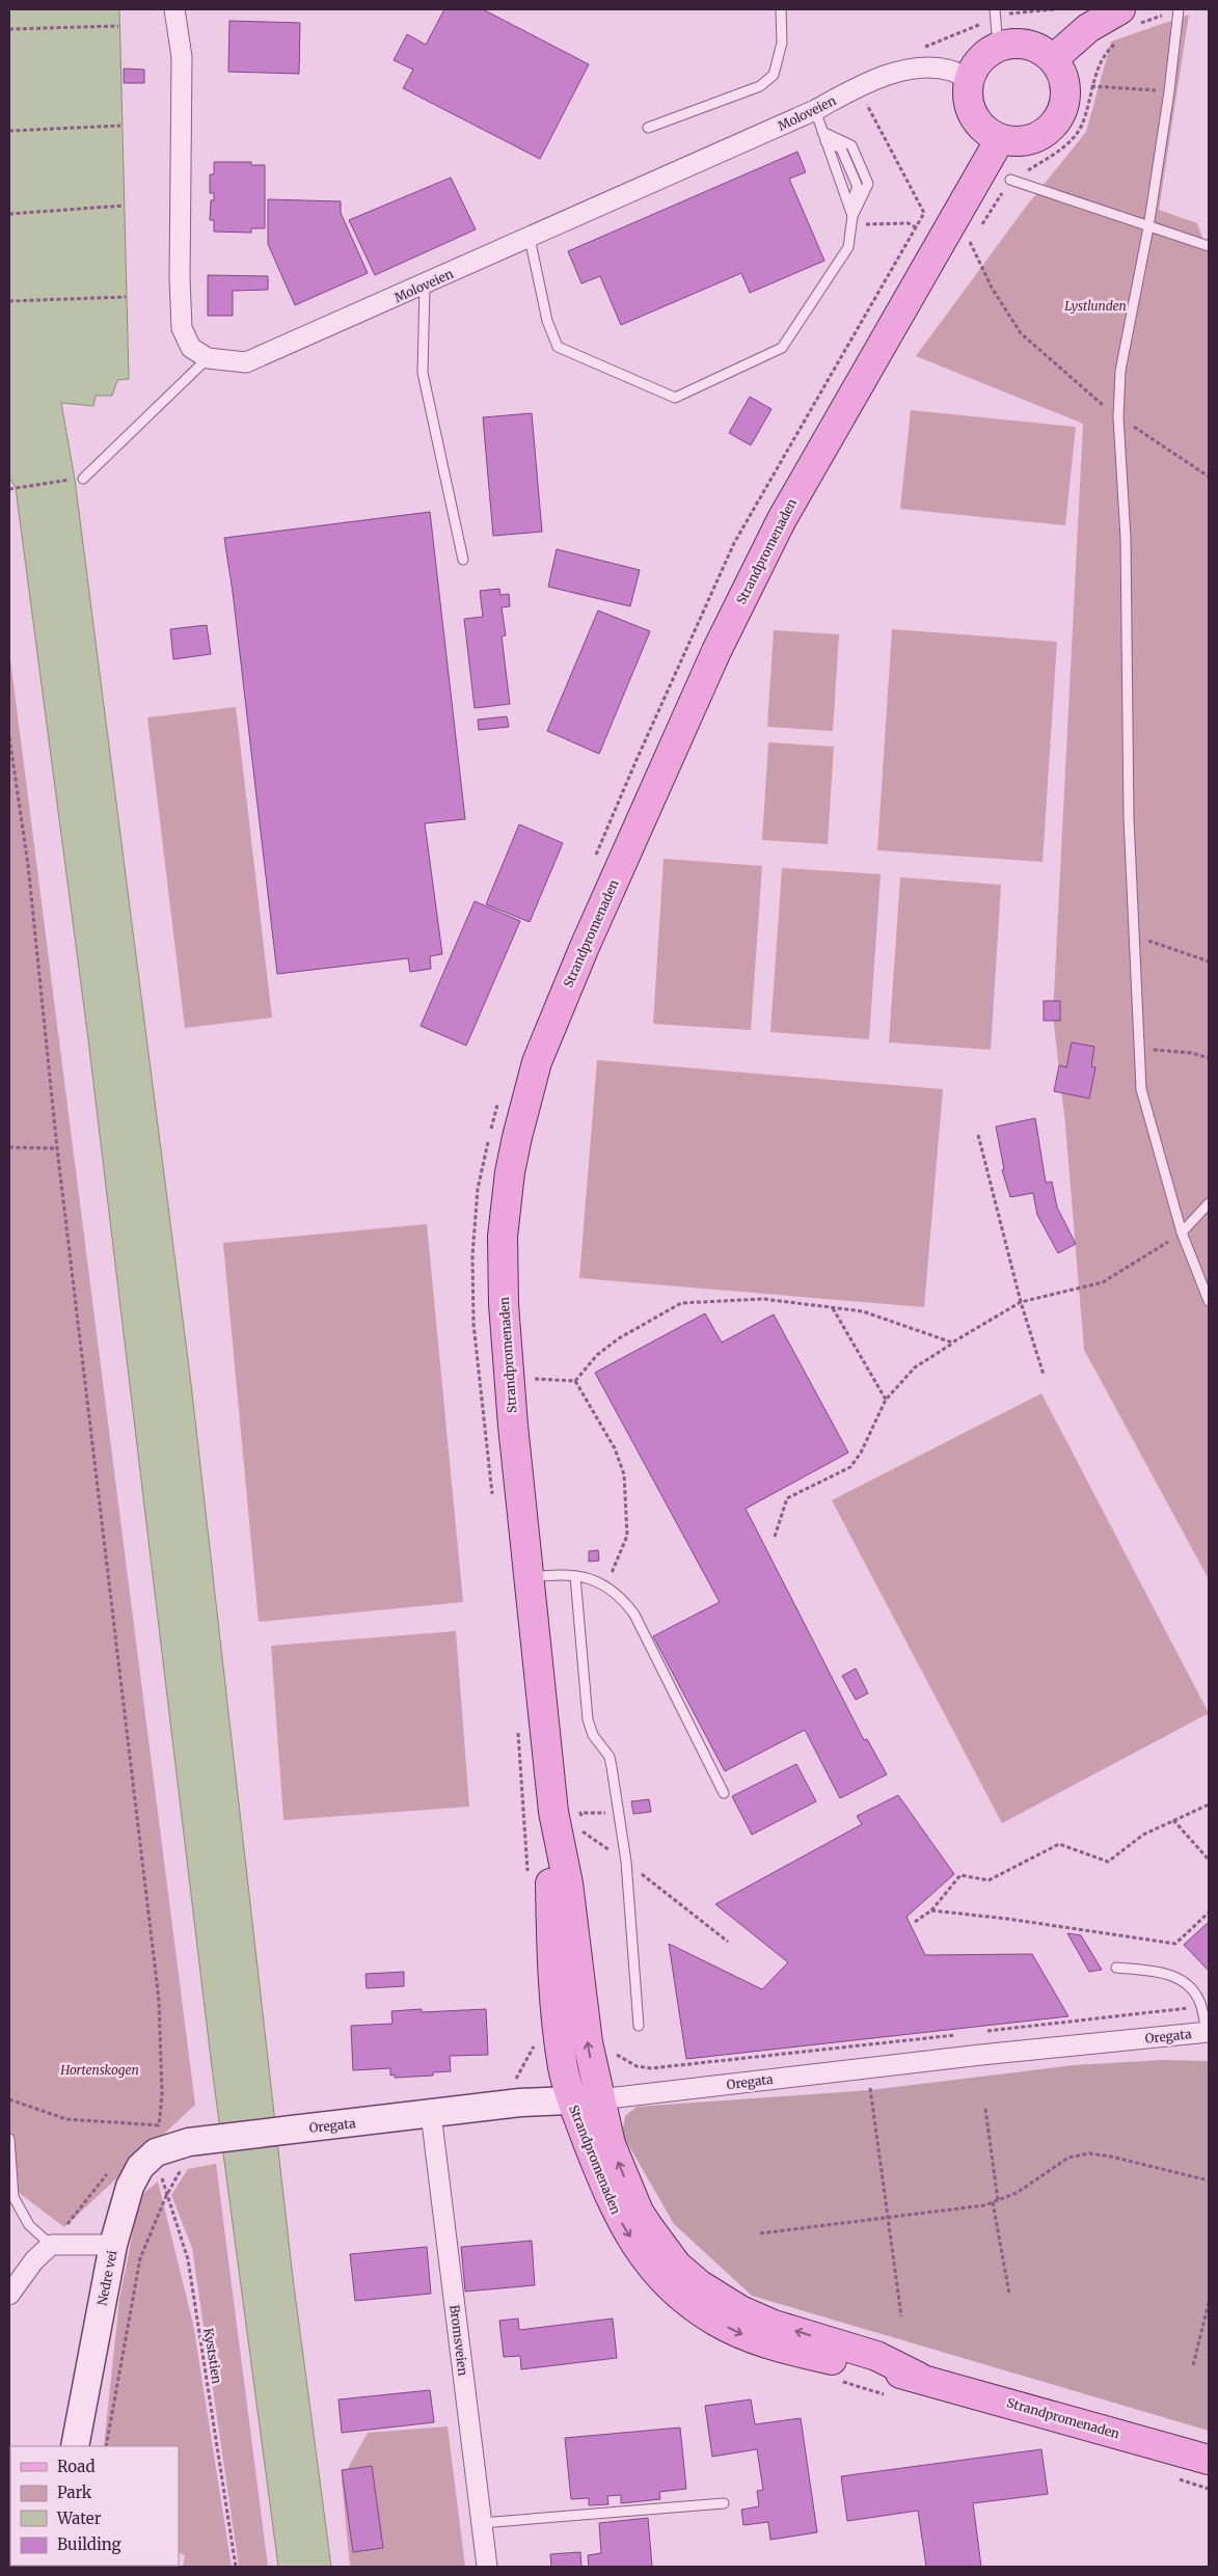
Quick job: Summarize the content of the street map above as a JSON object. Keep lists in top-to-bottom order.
{
  "streets": {
    "main road": ["Strandpromenaden", "Oregata", "Nedre vei"],
    "street": ["Moloveien", "Bromsveien"],
    "path": ["Kyststien"]
  },
  "crossings": [
    ["Moloveien", "Strandpromenaden"],
    ["Strandpromenaden", "Oregata"],
    ["Oregata", "Bromsveien"],
    ["Nedre vei", "Kyststien"]
  ],
  "parks": ["Lystlunden", "Hortenskogen"],
  "legend": [
    "Road",
    "Park",
    "Water",
    "Building"
  ]
}
